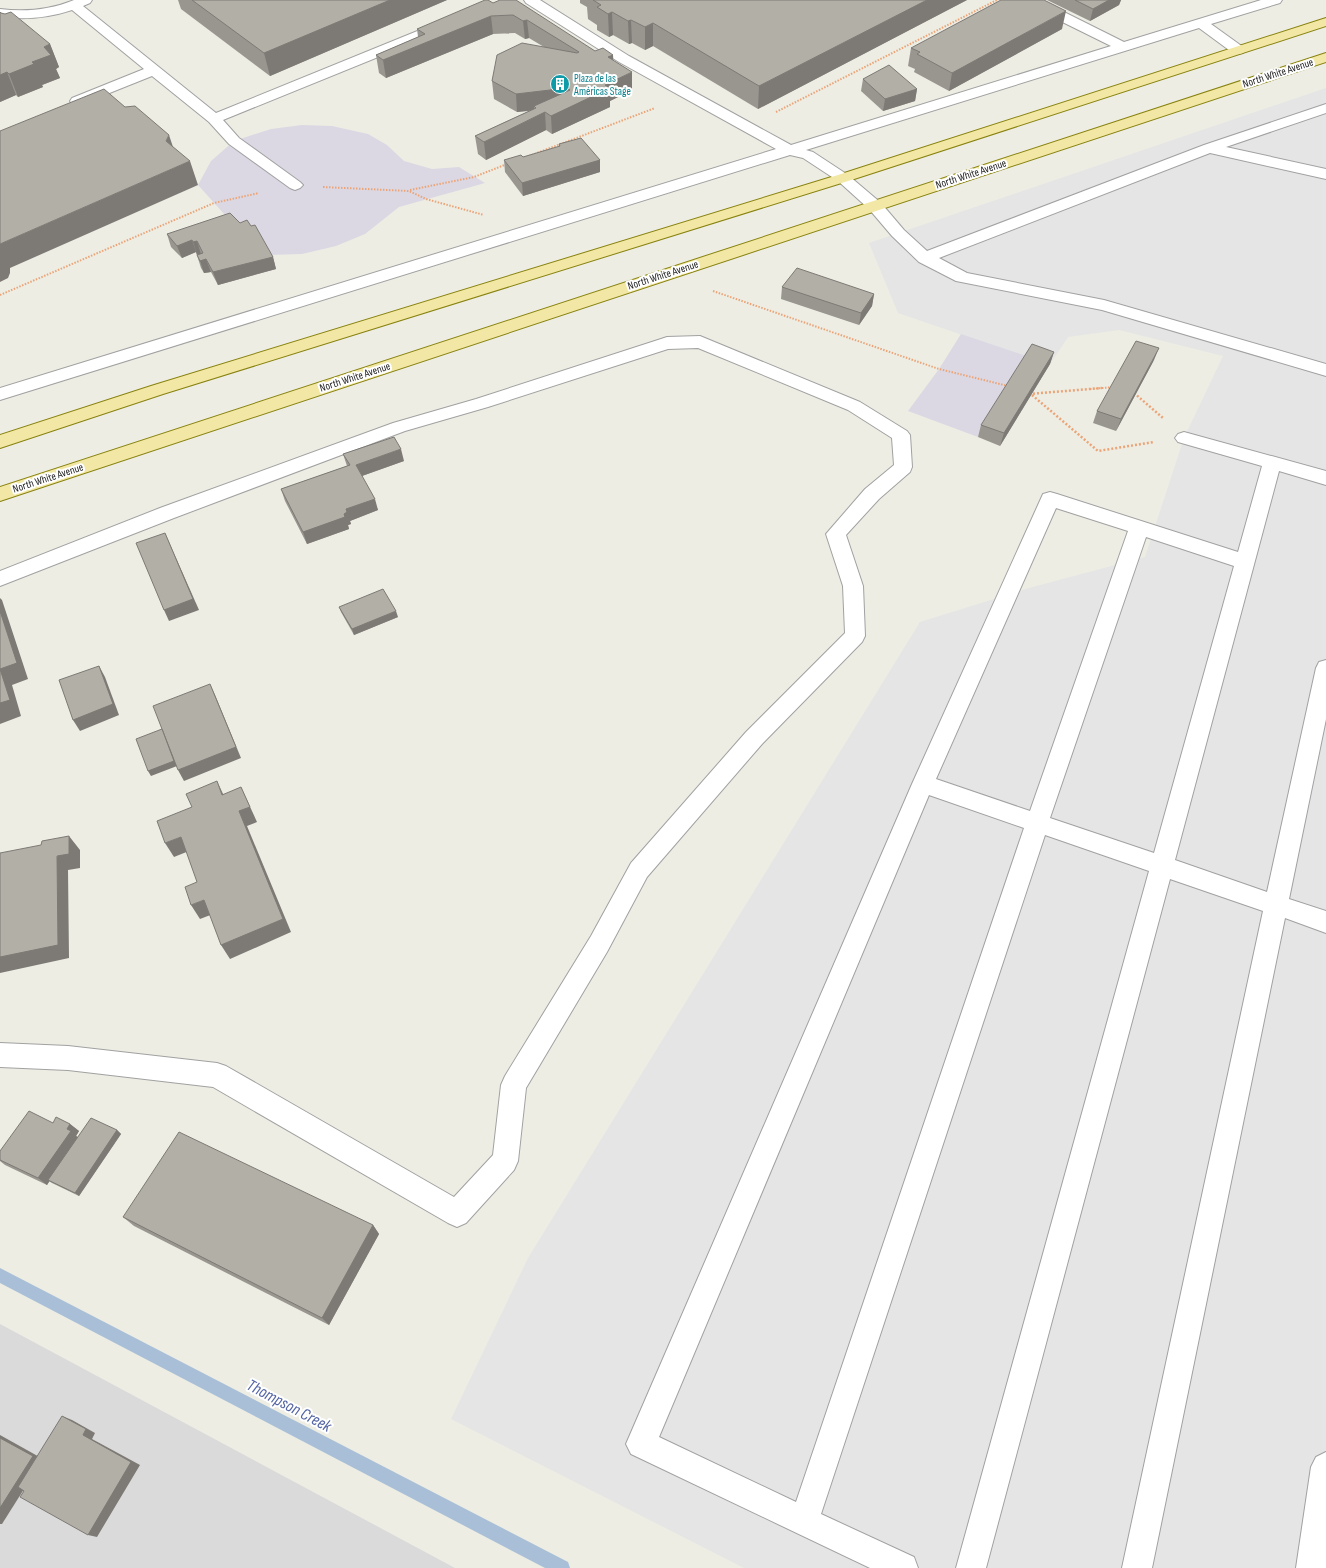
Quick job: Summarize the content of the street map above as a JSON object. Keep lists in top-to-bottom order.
{
  "streets": {
    "main road": ["North White Avenue"]
  },
  "water": ["Thompson Creek"],
  "places": {
    "building": ["Plaza de las Américas Stage"]
  }
}
